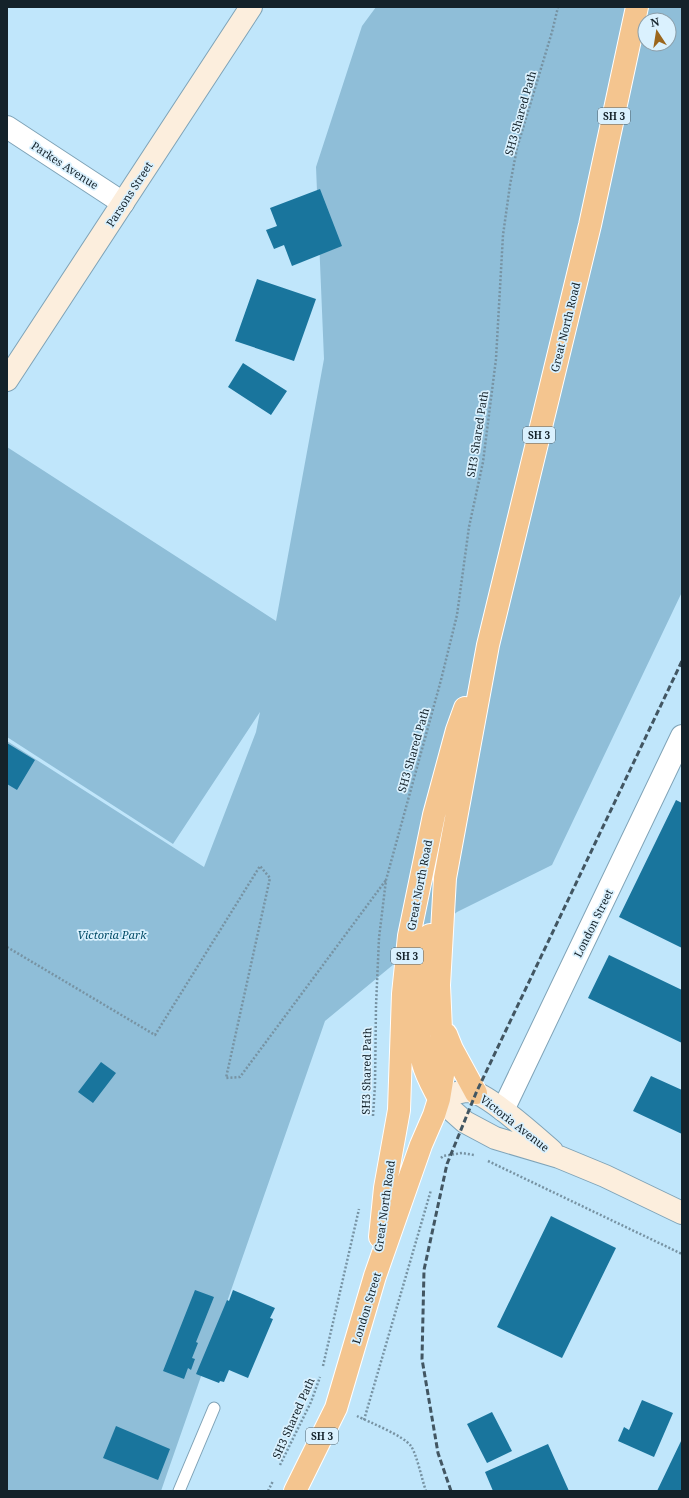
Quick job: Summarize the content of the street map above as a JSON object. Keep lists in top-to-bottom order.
{
  "streets": {
    "highway": ["SH 3", "Great North Road", "London Street"],
    "street": ["Parkes Avenue", "Parsons Street", "Victoria Avenue"],
    "path": ["SH3 Shared Path"]
  },
  "crossings": [
    ["Parkes Avenue", "Parsons Street"],
    ["Great North Road", "London Street"],
    ["Great North Road", "Victoria Avenue"],
    ["London Street", "Victoria Avenue"]
  ],
  "parks": ["Victoria Park"],
  "north": "top"
}
